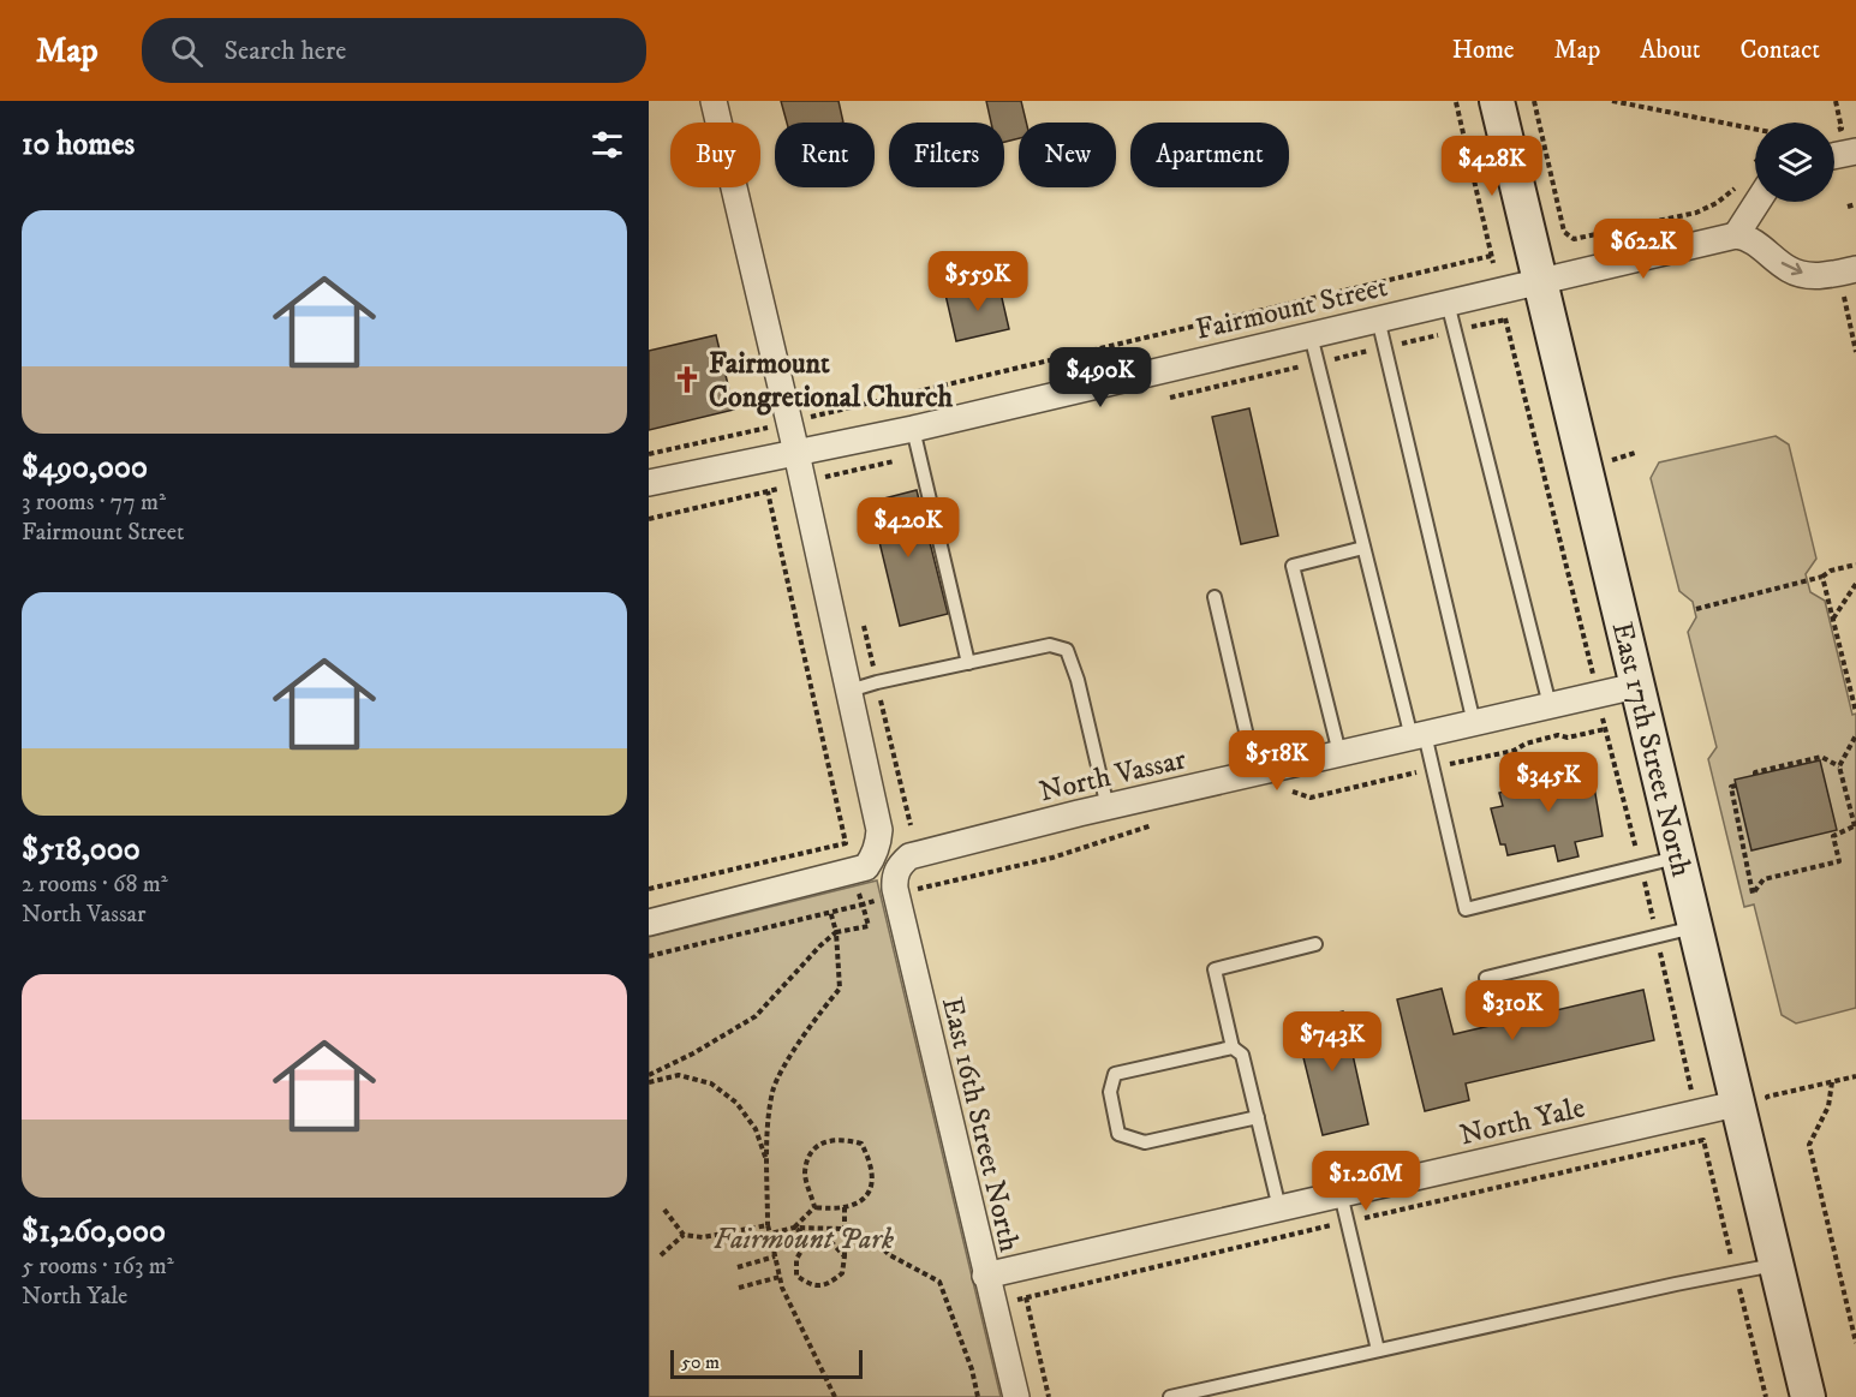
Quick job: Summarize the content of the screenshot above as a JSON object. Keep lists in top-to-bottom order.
{
  "streets": {
    "street": [
      "Fairmount Street",
      "East 17th Street North",
      "North Vassar",
      "North Yale",
      "East 16th Street North"
    ]
  },
  "crossings": [
    ["Fairmount Street", "East 17th Street North"],
    ["East 17th Street North", "North Vassar"],
    ["East 17th Street North", "North Yale"],
    ["North Vassar", "East 16th Street North"],
    ["North Yale", "East 16th Street North"]
  ],
  "parks": ["Fairmount Park"],
  "places": {
    "church": ["Fairmount Congretional Church"]
  },
  "scale_bar": "50 m",
  "page": {
    "header": "Map",
    "search": "Search here",
    "nav": [
      "Home",
      "Map",
      "About",
      "Contact"
    ],
    "heading": "10 homes",
    "chip": [
      "Buy",
      "Rent",
      "Filters",
      "New",
      "Apartment"
    ],
    "price": [
      "$428K",
      "$622K",
      "$559K",
      "$490K",
      "$420K",
      "$518K",
      "$345K",
      "$310K",
      "$743K",
      "$1.26M"
    ],
    "list": [
      {
        "name": "$490,000",
        "note": "3 rooms · 77 m² · Fairmount Street"
      },
      {
        "name": "$518,000",
        "note": "2 rooms · 68 m² · North Vassar"
      },
      {
        "name": "$1,260,000",
        "note": "5 rooms · 163 m² · North Yale"
      }
    ],
    "scale": "50 m"
  }
}
